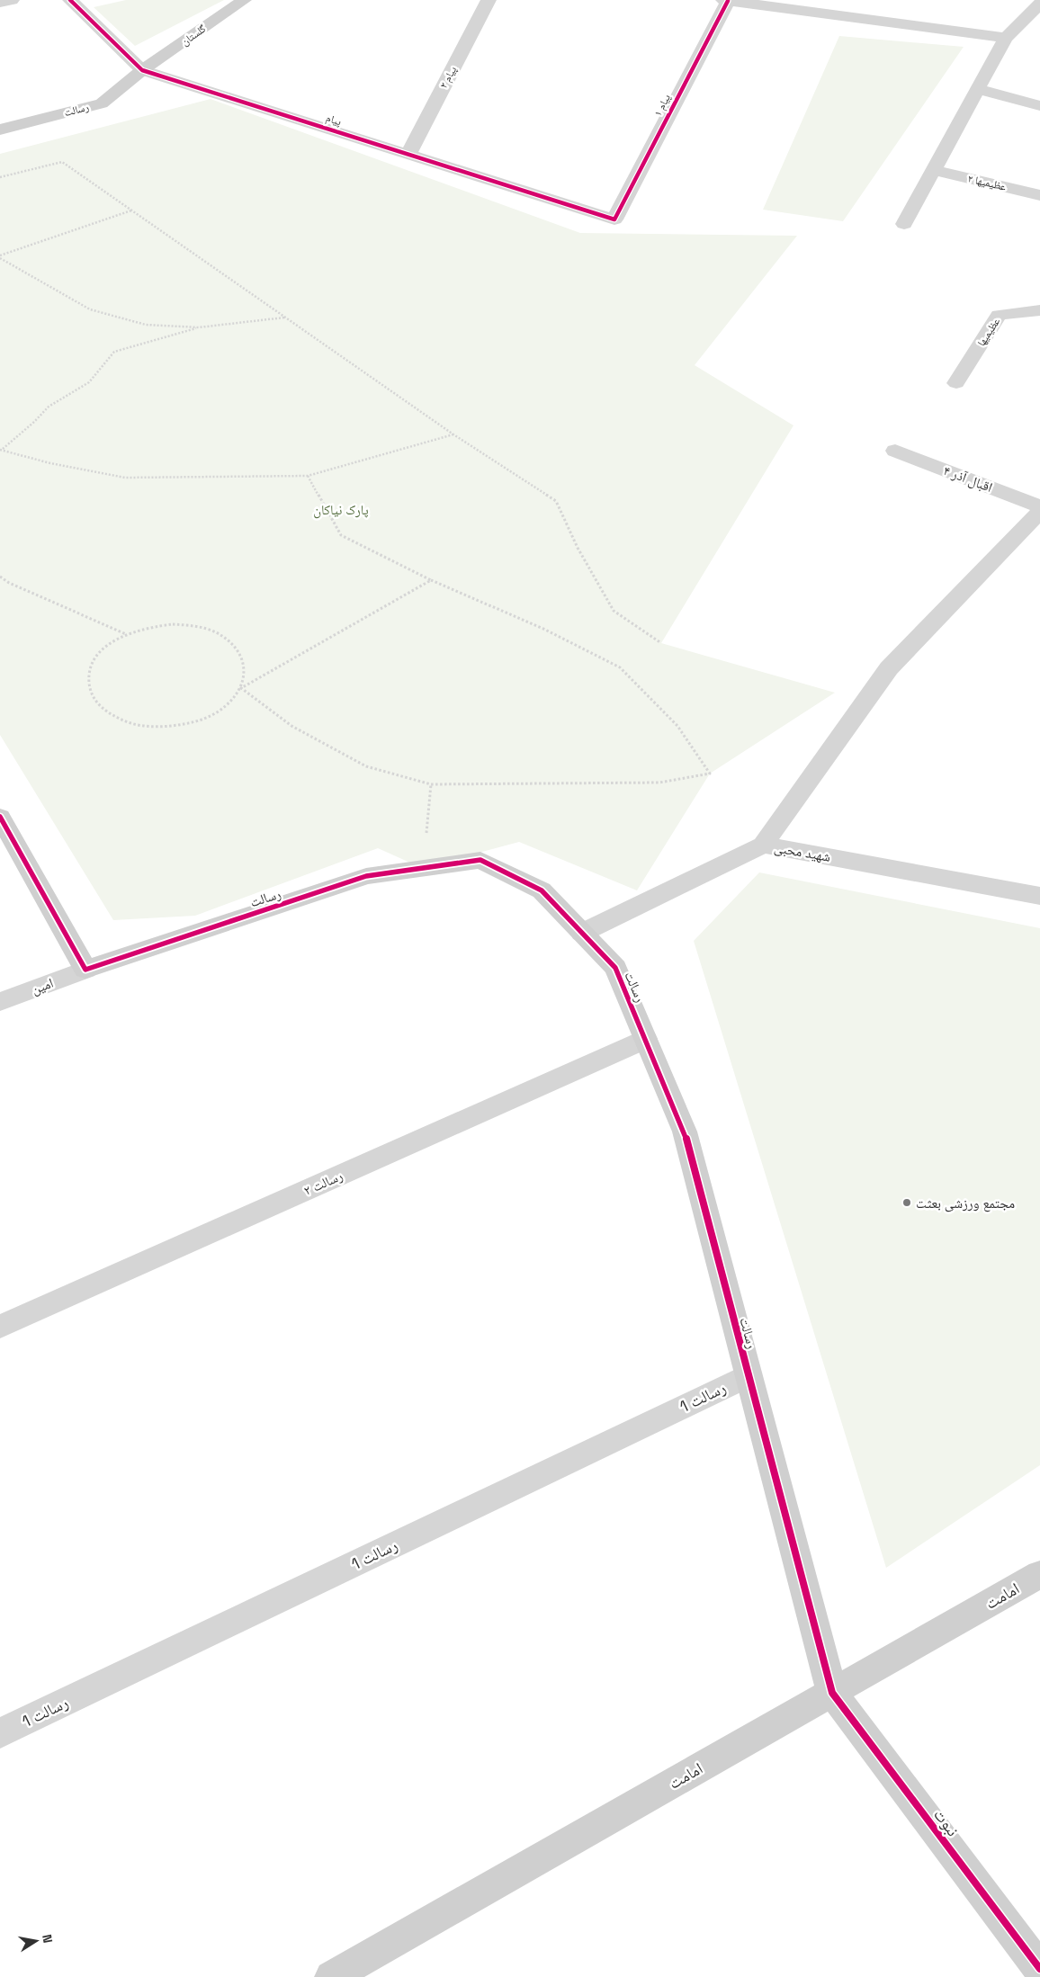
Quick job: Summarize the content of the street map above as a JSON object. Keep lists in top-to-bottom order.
{
  "streets": {
    "street": [
      "گلستان",
      "پیام ۲",
      "پیام ۱",
      "رسالت",
      "پیام",
      "عظیمیها ۲",
      "عظیمیها",
      "اقبال آذر ۴",
      "شهید محبی",
      "امین",
      "رسالت ۲",
      "رسالت 1",
      "امامت",
      "نبوت"
    ]
  },
  "crossings": [
    ["گلستان", "رسالت"],
    ["گلستان", "پیام"],
    ["پیام ۲", "پیام"],
    ["پیام ۱", "پیام"],
    ["رسالت", "پیام"],
    ["رسالت", "شهید محبی"],
    ["رسالت", "امین"],
    ["رسالت", "رسالت ۲"],
    ["رسالت", "رسالت 1"],
    ["رسالت", "امامت"],
    ["رسالت", "نبوت"],
    ["امامت", "نبوت"]
  ],
  "parks": ["پارک نیاکان"],
  "places": ["مجتمع ورزشی بعثت"],
  "north": "right"
}
